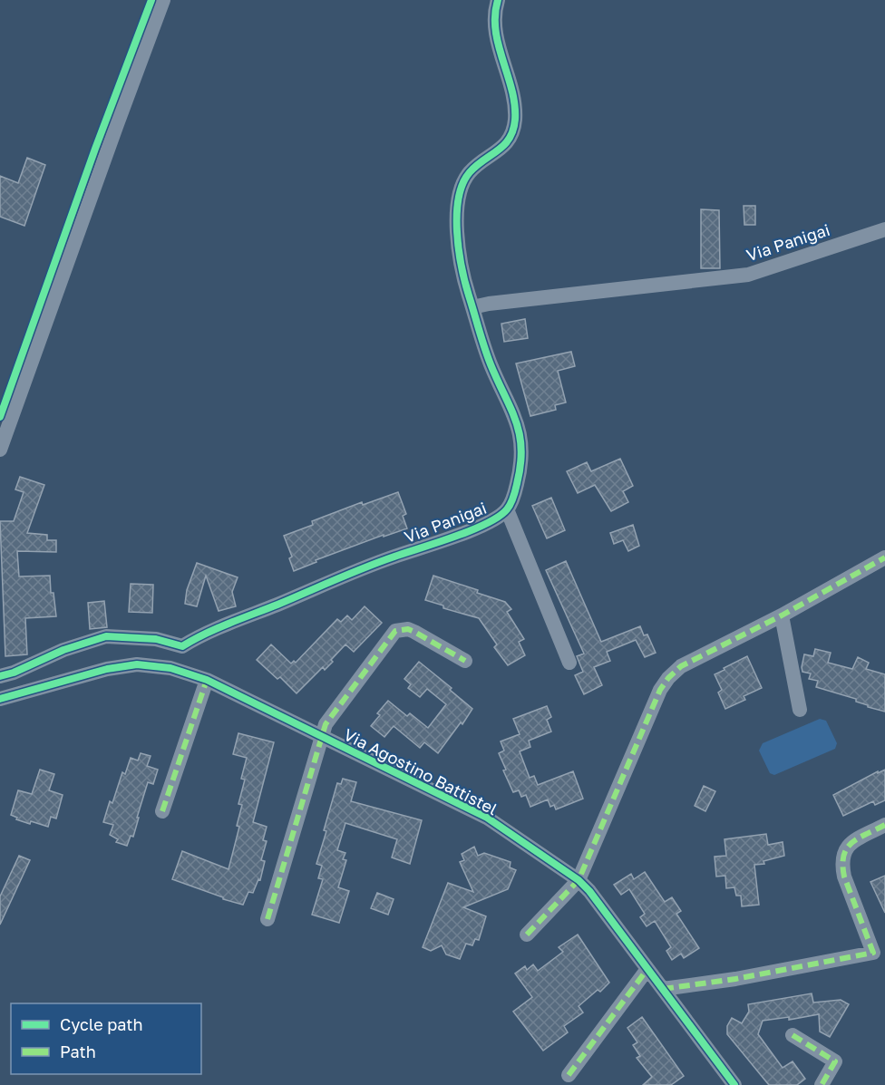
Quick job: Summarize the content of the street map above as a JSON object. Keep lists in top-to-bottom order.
{
  "streets": {
    "street": ["Via Panigai", "Via Agostino Battistel"]
  },
  "legend": ["Cycle path", "Path"]
}
